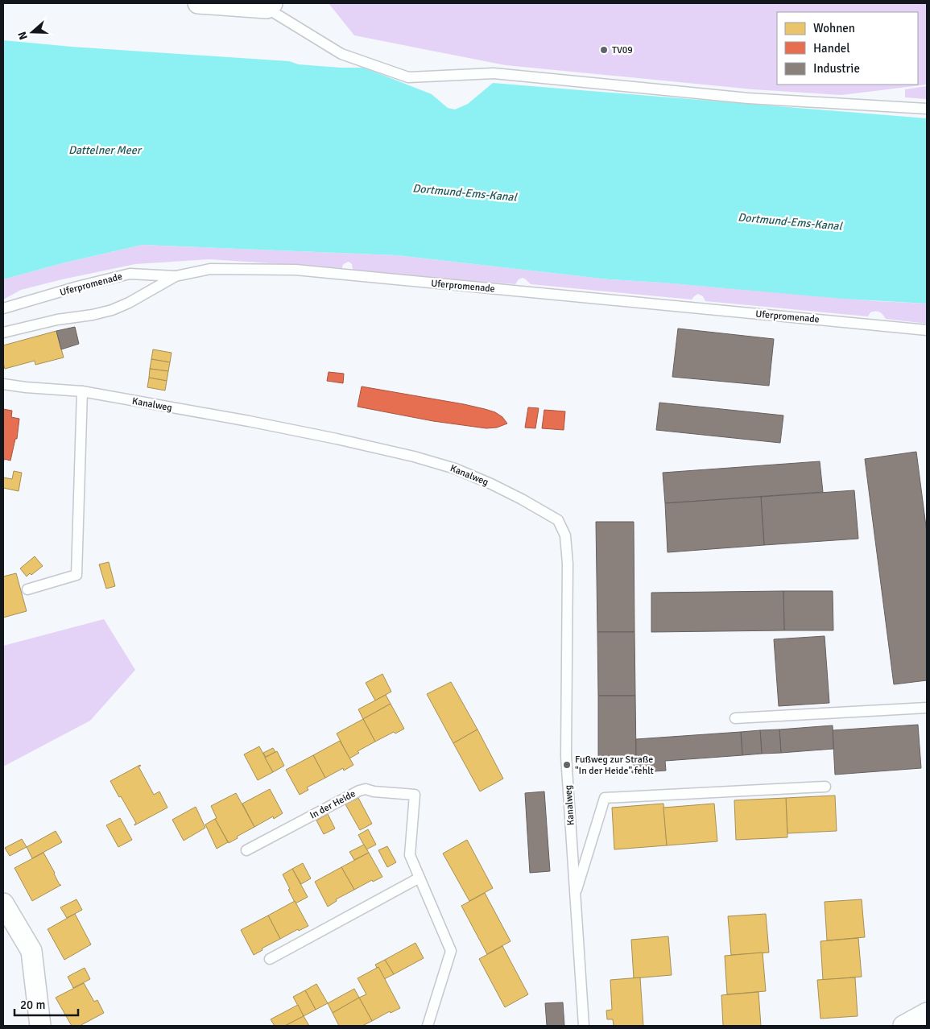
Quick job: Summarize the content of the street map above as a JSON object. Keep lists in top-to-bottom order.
{
  "streets": {
    "lane": ["Uferpromenade", "Kanalweg", "In der Heide"]
  },
  "water": ["Dattelner Meer", "Dortmund-Ems-Kanal"],
  "places": ["TV09", "Fußweg zur Straße \"In der Heide\" fehlt"],
  "legend": ["Wohnen", "Handel", "Industrie"],
  "scale_bar": "20 m",
  "north": "left"
}
